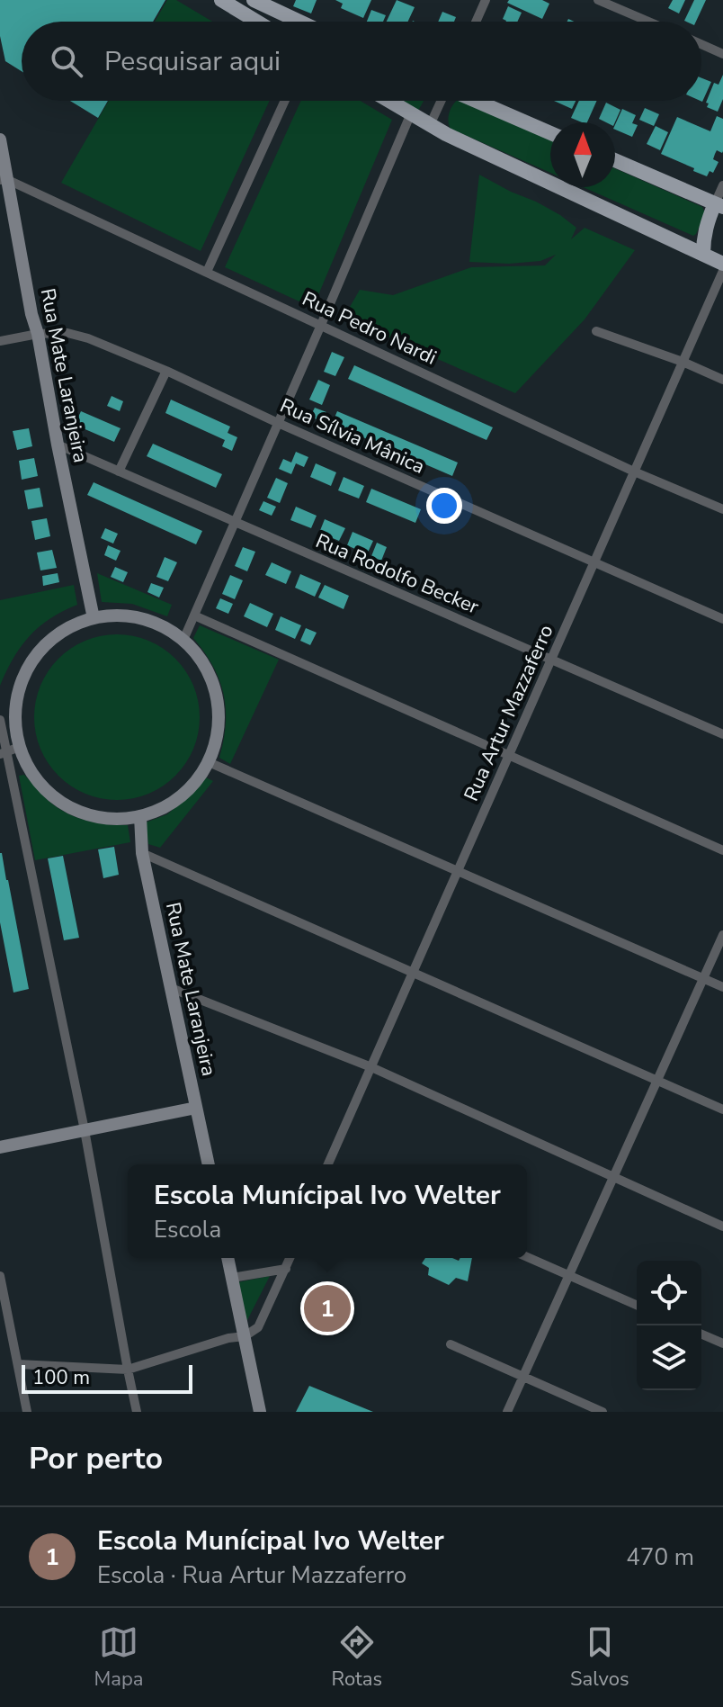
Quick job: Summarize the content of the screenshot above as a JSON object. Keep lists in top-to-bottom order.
{
  "streets": {
    "street": [
      "Rua Pedro Nardi",
      "Rua Mate Laranjeira",
      "Rua Sílvia Mânica",
      "Rua Rodolfo Becker",
      "Rua Artur Mazzaferro"
    ]
  },
  "crossings": [
    ["Rua Pedro Nardi", "Rua Mate Laranjeira"],
    ["Rua Pedro Nardi", "Rua Artur Mazzaferro"],
    ["Rua Mate Laranjeira", "Rua Sílvia Mânica"],
    ["Rua Mate Laranjeira", "Rua Rodolfo Becker"],
    ["Rua Sílvia Mânica", "Rua Artur Mazzaferro"],
    ["Rua Rodolfo Becker", "Rua Artur Mazzaferro"]
  ],
  "scale_bar": "100 m",
  "north": "top",
  "page": {
    "search": "Pesquisar aqui",
    "popup": ["Escola Munícipal Ivo Welter", "Escola"],
    "pins": "1",
    "scale": "100 m",
    "heading": "Por perto",
    "list": [
      {
        "mark": "1",
        "name": "Escola Munícipal Ivo Welter",
        "note": "Escola · Rua Artur Mazzaferro",
        "value": "470 m"
      }
    ],
    "nav": ["Mapa", "Rotas", "Salvos"]
  }
}
